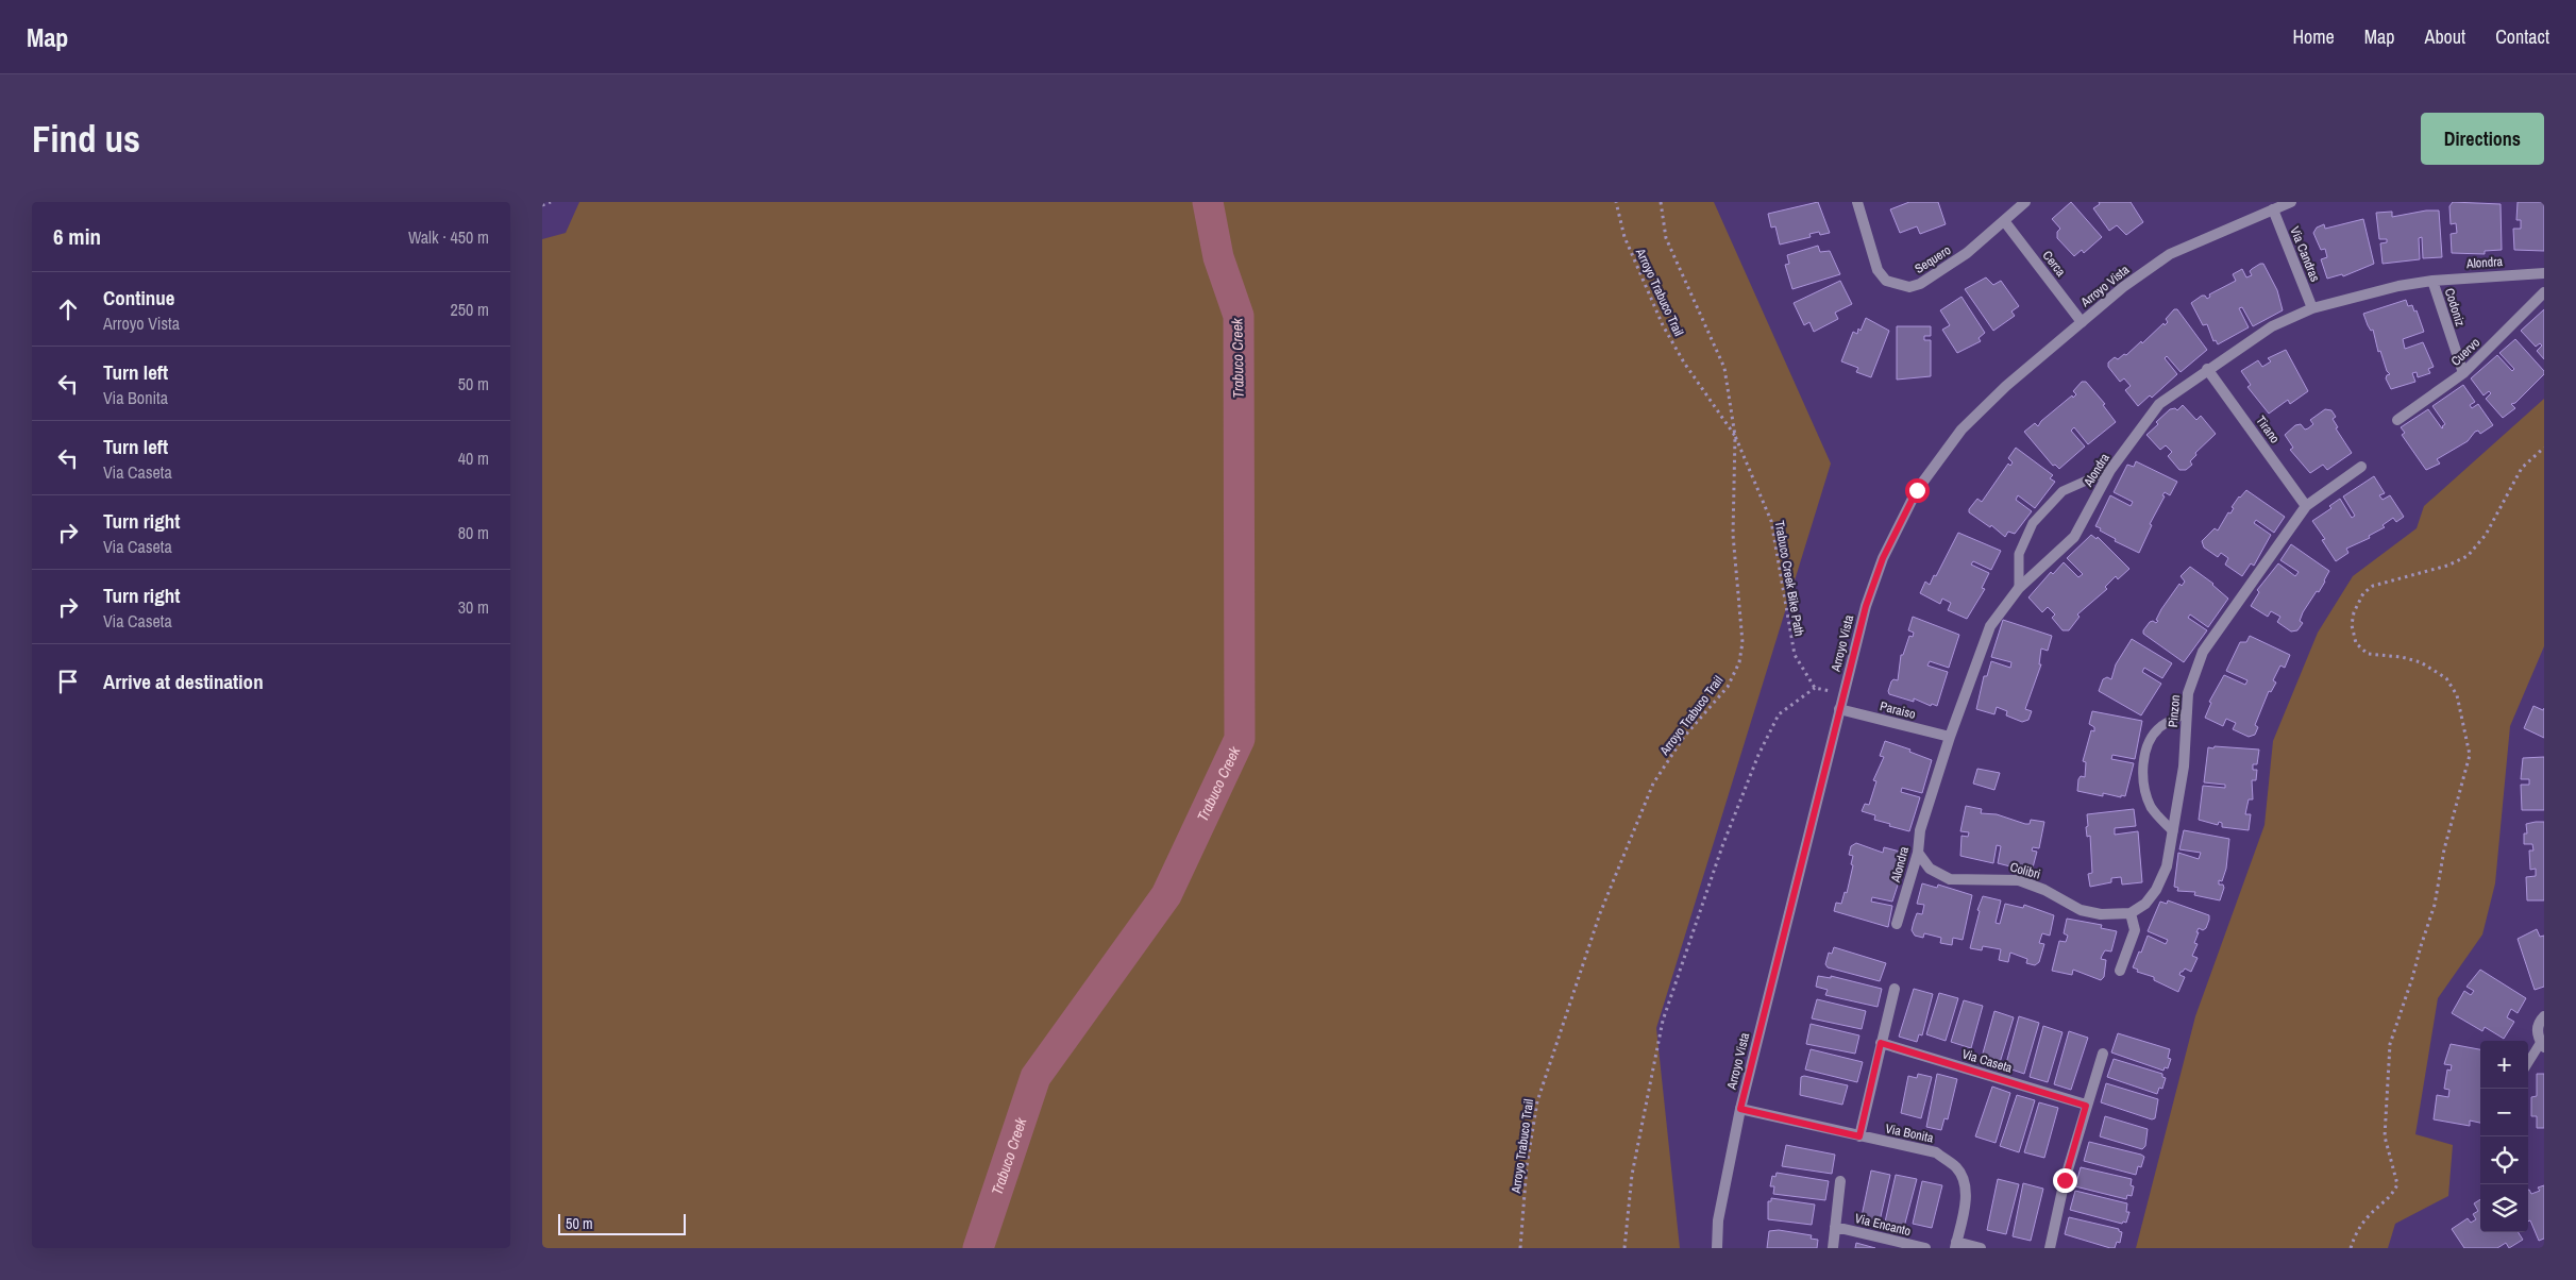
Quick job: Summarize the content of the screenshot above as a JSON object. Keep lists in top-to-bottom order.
{
  "streets": {
    "street": [
      "Via Candras",
      "Sequero",
      "Alondra",
      "Cerca",
      "Arroyo Vista",
      "Codoniz",
      "Cuervo",
      "Tirano",
      "Paraiso",
      "Pinzon",
      "Colibri",
      "Via Caseta",
      "Via Bonita",
      "Via Encanto"
    ],
    "path": ["Arroyo Trabuco Trail", "Trabuco Creek Bike Path"]
  },
  "crossings": [
    ["Via Candras", "Alondra"],
    ["Via Candras", "Arroyo Vista"],
    ["Sequero", "Cerca"],
    ["Alondra", "Codoniz"],
    ["Alondra", "Tirano"],
    ["Alondra", "Paraiso"],
    ["Alondra", "Colibri"],
    ["Cerca", "Arroyo Vista"],
    ["Arroyo Vista", "Paraiso"],
    ["Arroyo Vista", "Via Bonita"],
    ["Arroyo Trabuco Trail", "Trabuco Creek Bike Path"],
    ["Codoniz", "Cuervo"],
    ["Tirano", "Pinzon"],
    ["Pinzon", "Colibri"]
  ],
  "water": ["Trabuco Creek"],
  "scale_bar": "50 m",
  "page": {
    "header": "Map",
    "nav": [
      "Home",
      "Map",
      "About",
      "Contact"
    ],
    "buttons": "Directions",
    "title": "Find us",
    "heading": ["6 min", "Walk · 450 m"],
    "list": [
      ["Continue", "Arroyo Vista", "250 m"],
      ["Turn left", "Via Bonita", "50 m"],
      ["Turn left", "Via Caseta", "40 m"],
      ["Turn right", "Via Caseta", "80 m"],
      ["Turn right", "Via Caseta", "30 m"],
      "Arrive at destination"
    ],
    "map_buttons": ["+", "−"],
    "scale": "50 m"
  }
}
